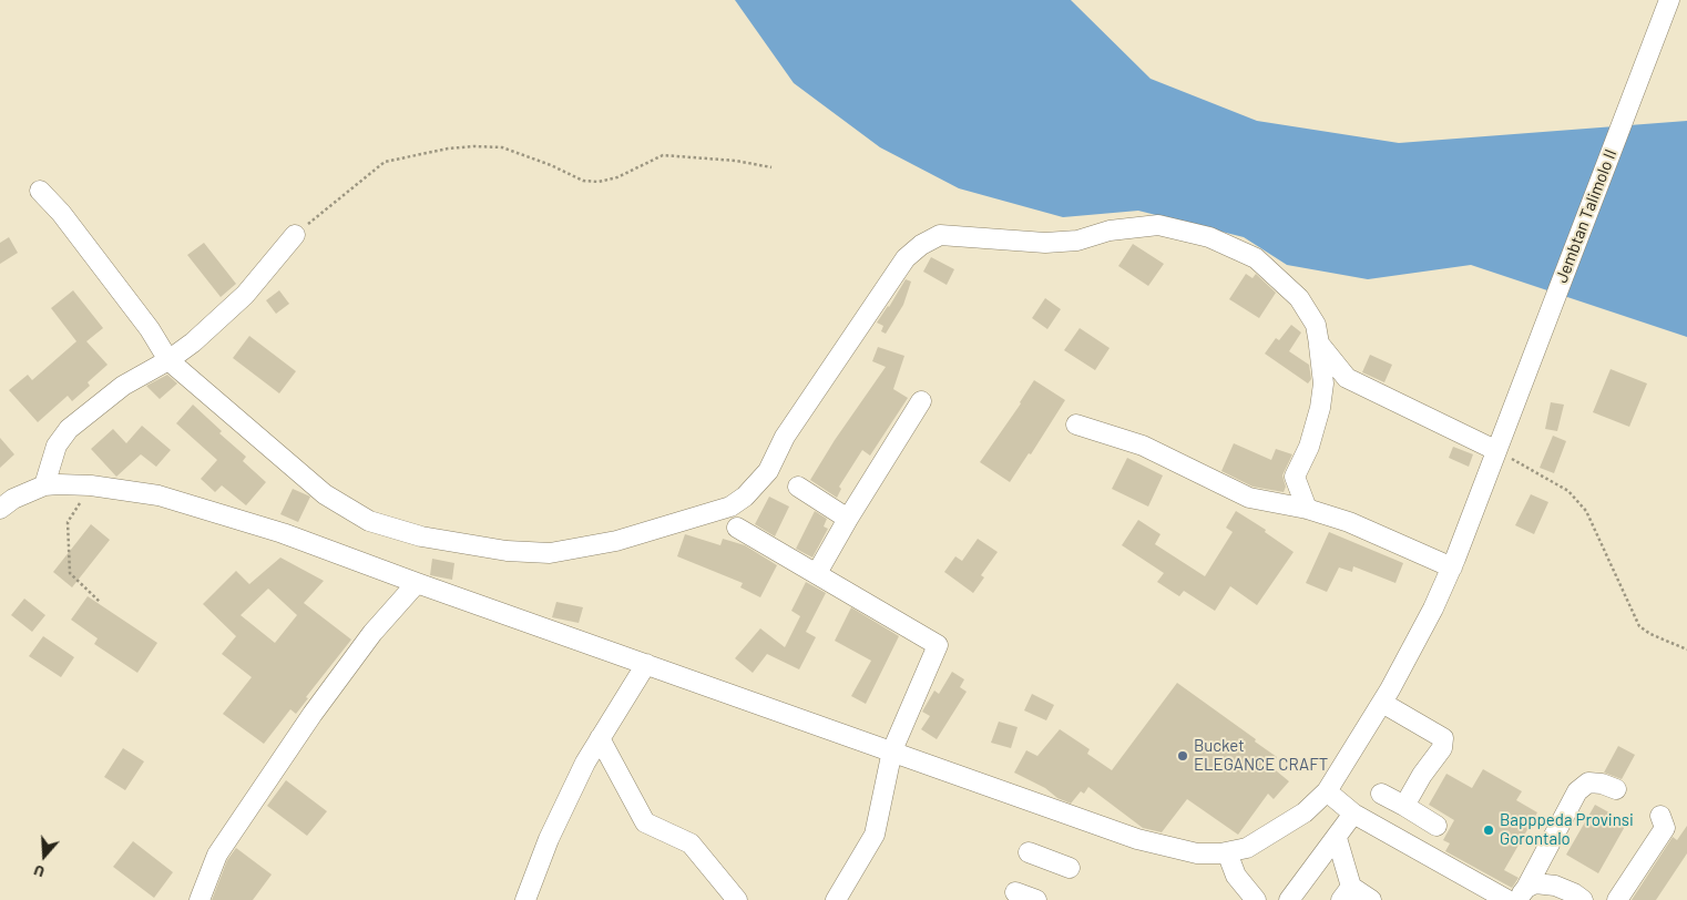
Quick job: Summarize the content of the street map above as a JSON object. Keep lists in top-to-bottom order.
{
  "streets": {
    "street": ["Jembtan Talimolo II"]
  },
  "places": ["Bucket ELEGANCE CRAFT", "Bapppeda Provinsi Gorontalo"],
  "north": "bottom"
}
